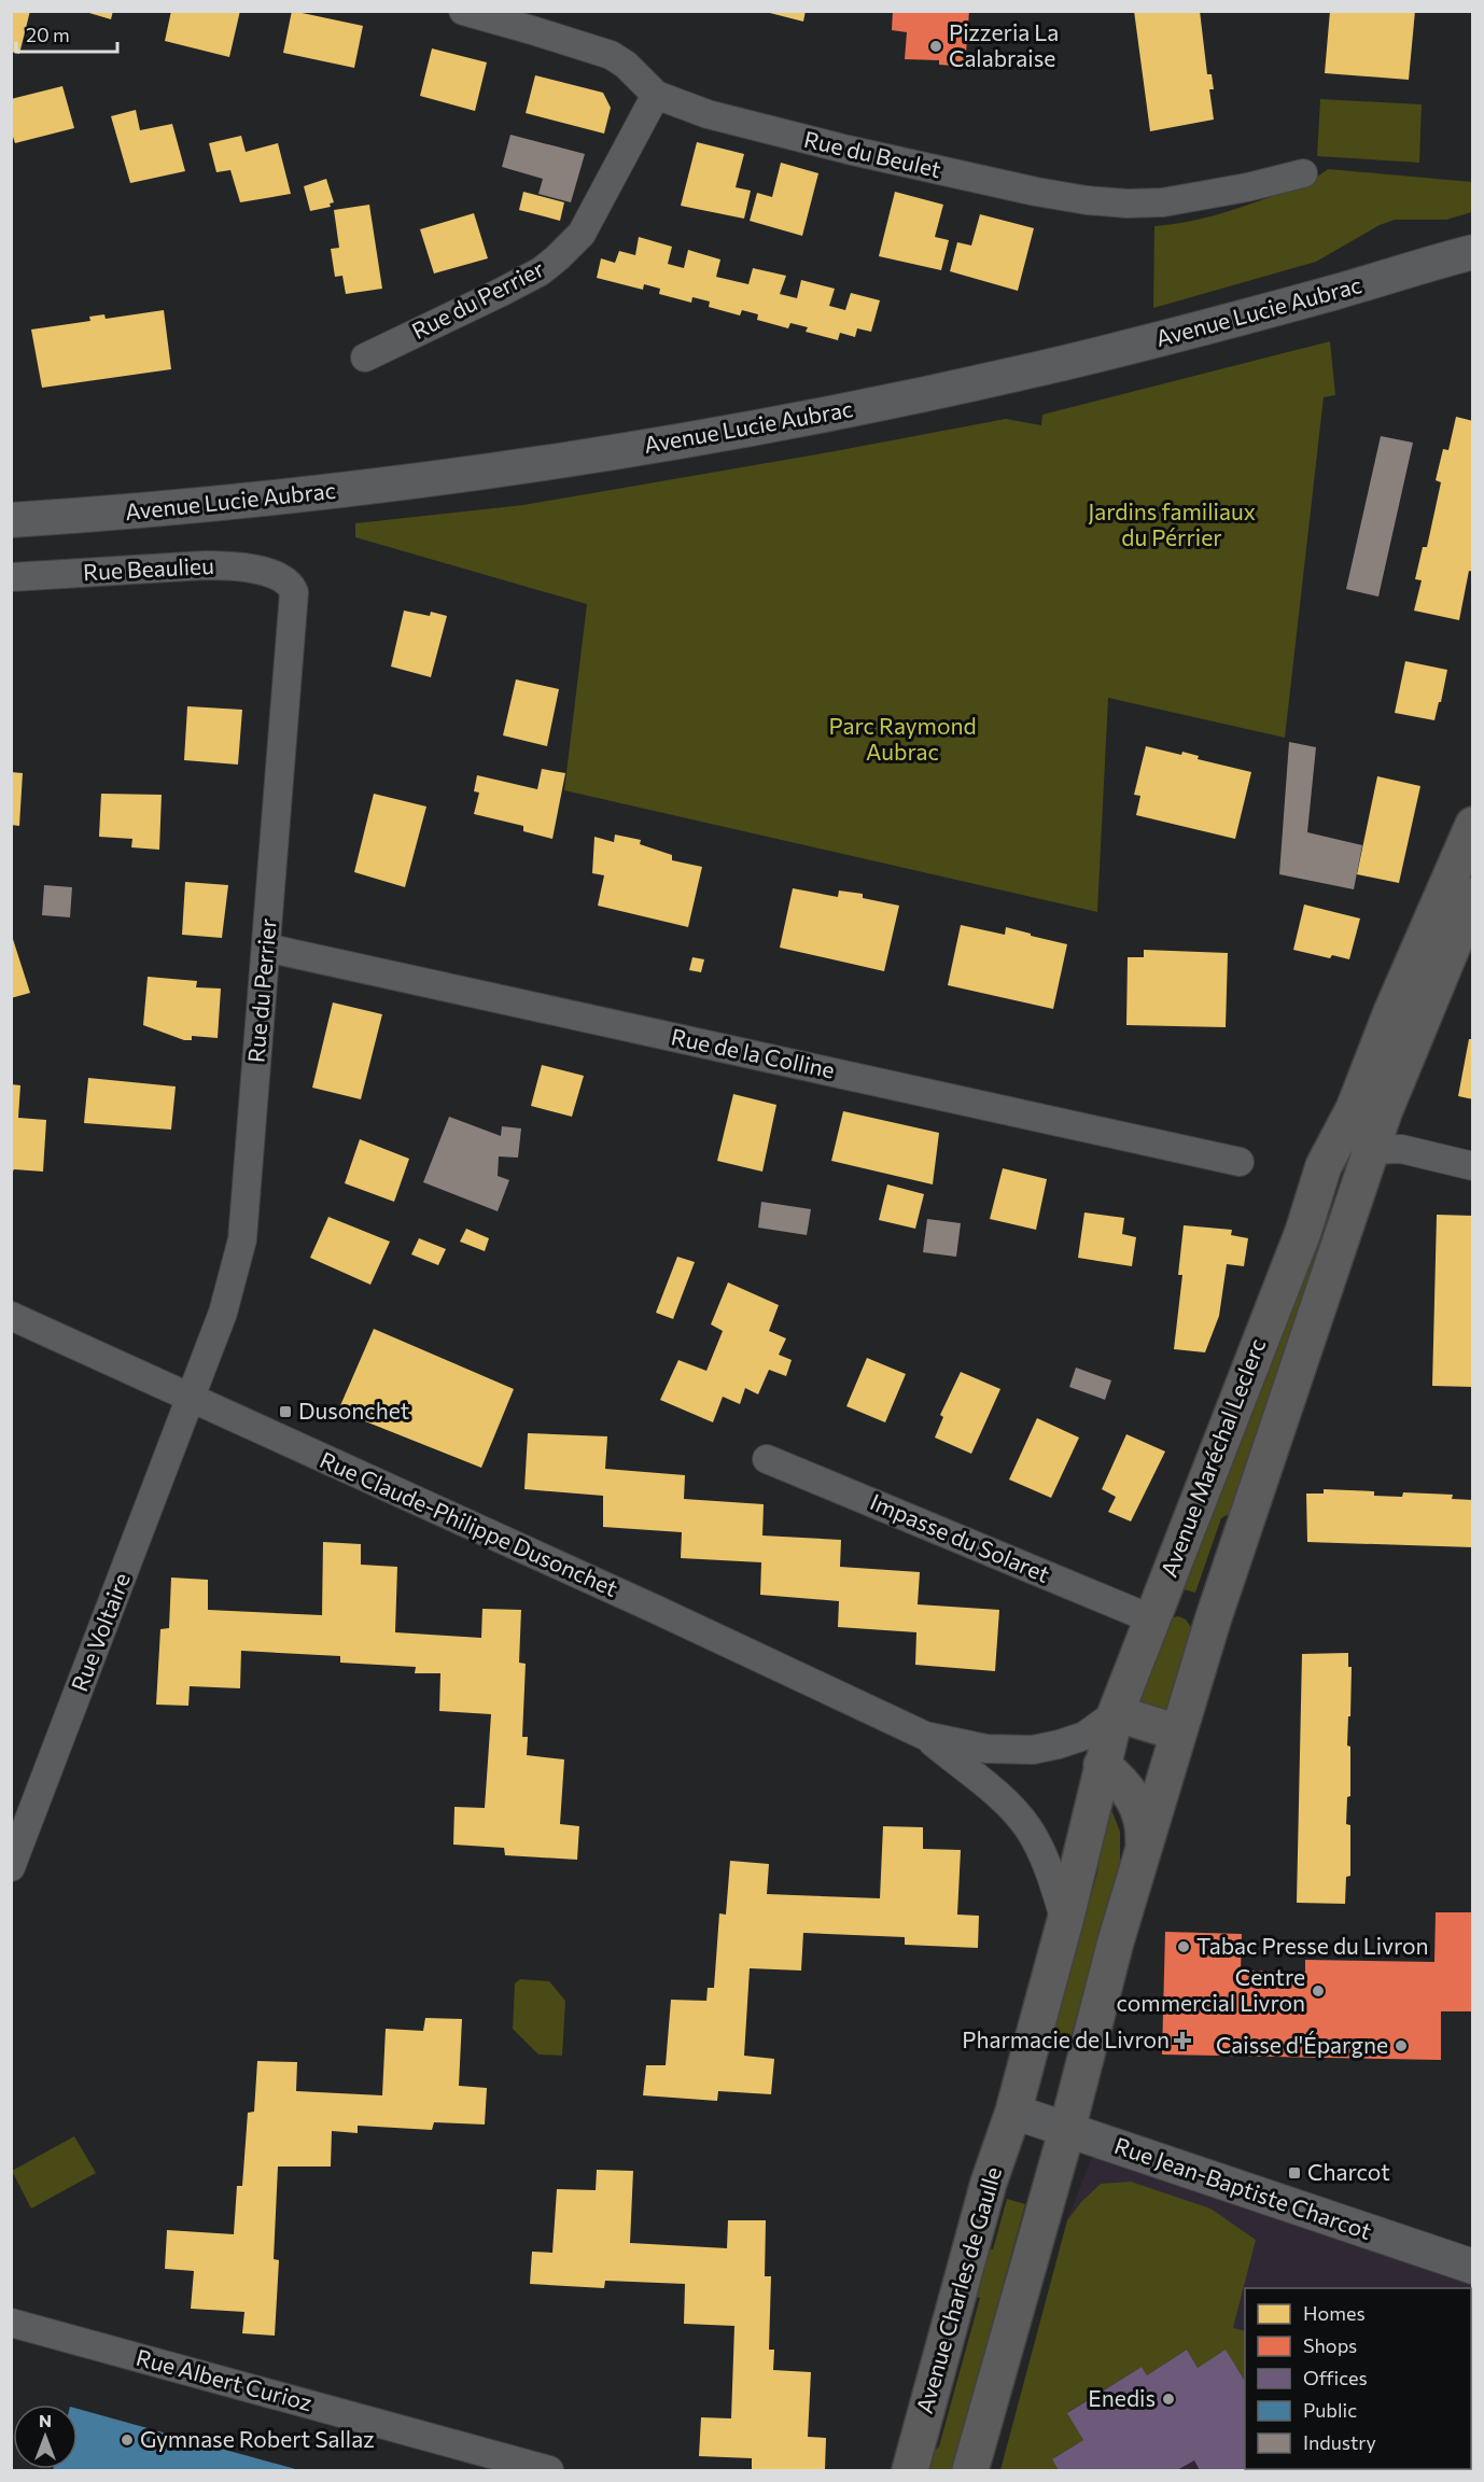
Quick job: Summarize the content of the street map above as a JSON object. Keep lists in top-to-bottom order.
{
  "streets": {
    "main road": ["Avenue Maréchal Leclerc", "Avenue Charles de Gaulle"],
    "street": [
      "Rue du Beulet",
      "Rue du Perrier",
      "Avenue Lucie Aubrac",
      "Rue Beaulieu",
      "Rue de la Colline",
      "Rue Claude-Philippe Dusonchet",
      "Impasse du Solaret",
      "Rue Voltaire",
      "Rue Jean-Baptiste Charcot",
      "Rue Albert Curioz"
    ]
  },
  "crossings": [
    ["Rue du Beulet", "Rue du Perrier"],
    ["Rue du Perrier", "Rue Beaulieu"],
    ["Rue du Perrier", "Rue de la Colline"],
    ["Rue du Perrier", "Rue Claude-Philippe Dusonchet"],
    ["Rue du Perrier", "Rue Voltaire"],
    ["Avenue Maréchal Leclerc", "Rue Claude-Philippe Dusonchet"],
    ["Avenue Maréchal Leclerc", "Impasse du Solaret"],
    ["Avenue Maréchal Leclerc", "Rue Jean-Baptiste Charcot"],
    ["Avenue Maréchal Leclerc", "Avenue Charles de Gaulle"],
    ["Rue Claude-Philippe Dusonchet", "Rue Voltaire"],
    ["Rue Jean-Baptiste Charcot", "Avenue Charles de Gaulle"]
  ],
  "parks": ["Jardins familiaux du Pérrier", "Parc Raymond Aubrac"],
  "places": {
    "other": [
      "Pizzeria La Calabraise",
      "Tabac Presse du Livron",
      "Centre commercial Livron",
      "Caisse d'Épargne",
      "Enedis",
      "Gymnase Robert Sallaz"
    ],
    "transit": ["Dusonchet", "Charcot"],
    "health": ["Pharmacie de Livron"]
  },
  "legend": [
    "Homes",
    "Shops",
    "Offices",
    "Public",
    "Industry"
  ],
  "scale_bar": "20 m",
  "north": "top"
}
